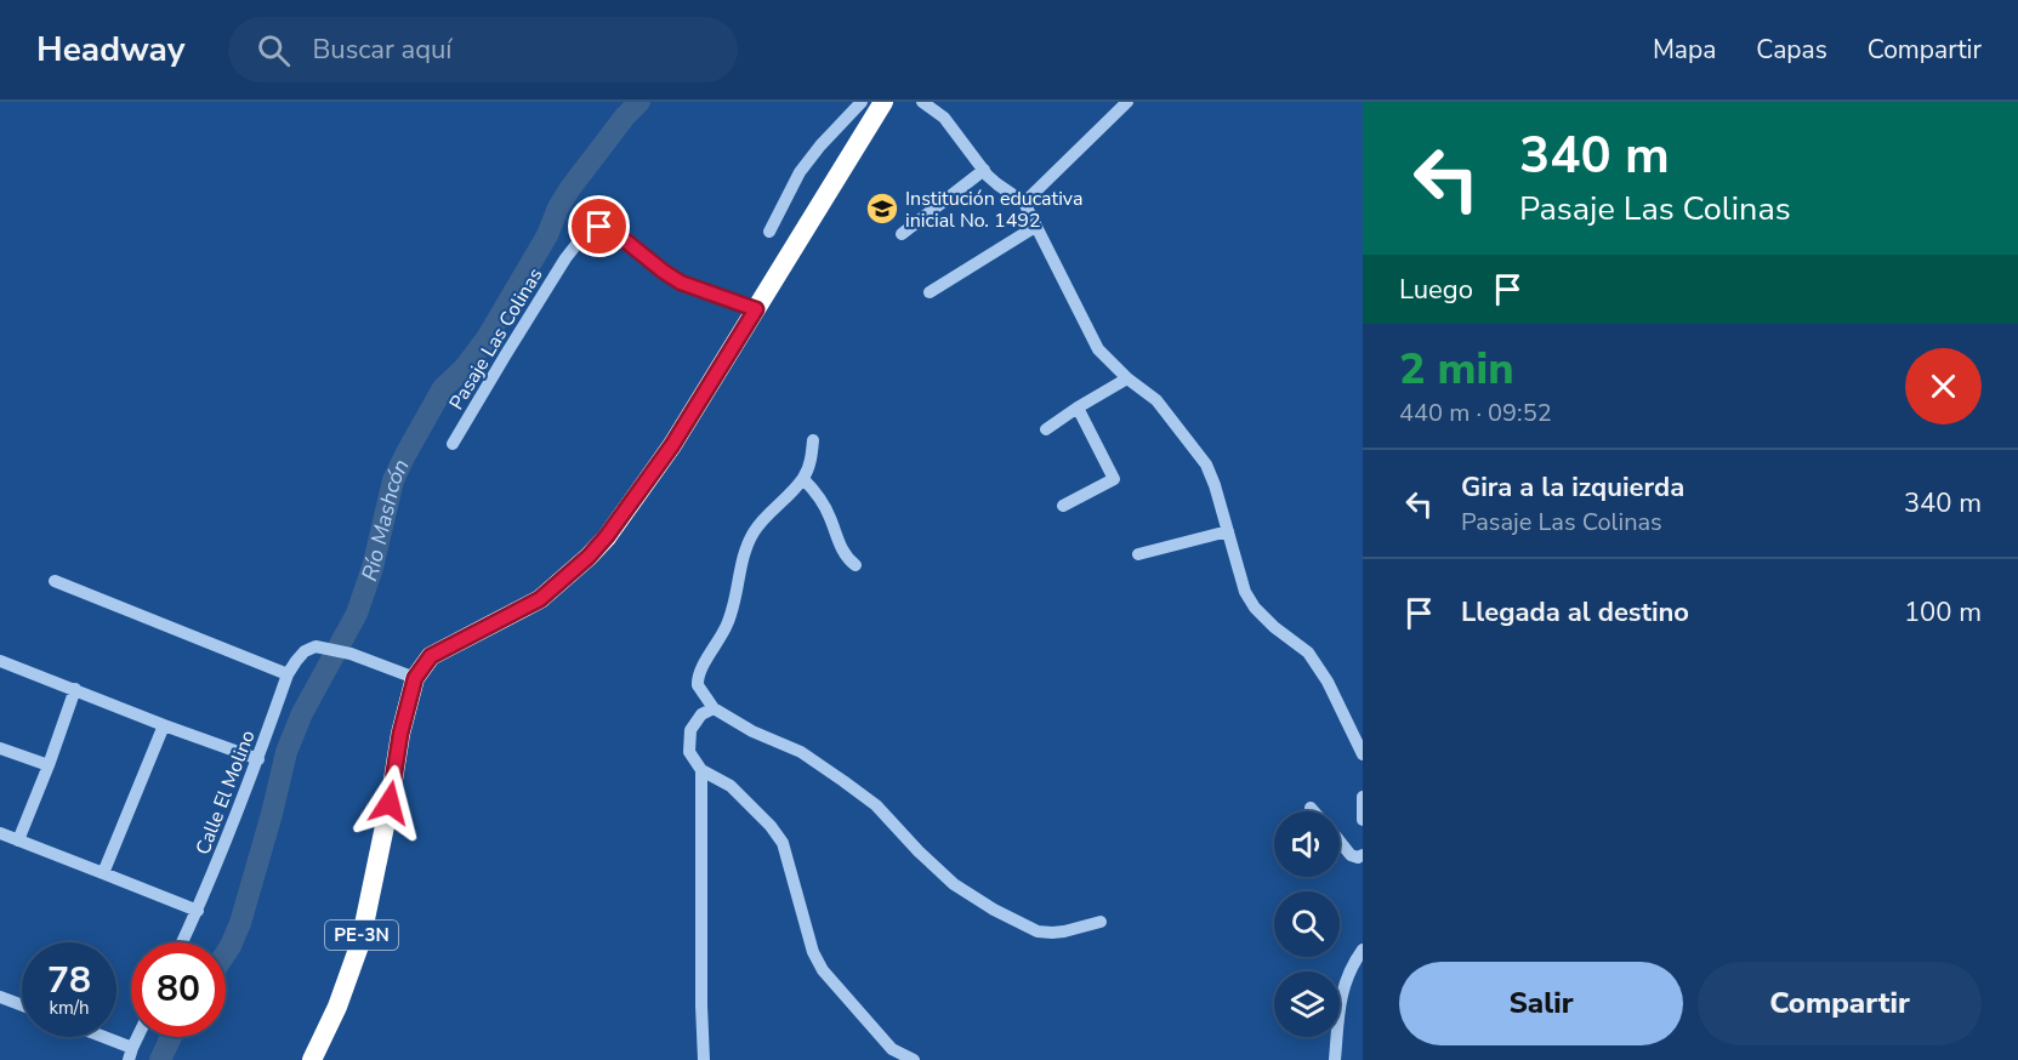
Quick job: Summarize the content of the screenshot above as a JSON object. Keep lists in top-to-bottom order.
{
  "streets": {
    "highway": ["PE-3N"],
    "street": ["Pasaje Las Colinas", "Calle El Molino"]
  },
  "crossings": [
    ["Pasaje Las Colinas", "PE-3N"],
    ["Calle El Molino", "PE-3N"]
  ],
  "water": ["Río Mashcón"],
  "places": {
    "school or university": ["Institución educativa inicial No. 1492"]
  },
  "page": {
    "header": "Headway",
    "search": "Buscar aquí",
    "nav": ["Mapa", "Capas", "Compartir"],
    "turn": ["340 m", "Pasaje Las Colinas"],
    "then": "Luego",
    "heading": ["2 min", "440 m · 09:52"],
    "list": [
      {
        "name": "Gira a la izquierda",
        "note": "Pasaje Las Colinas",
        "value": "340 m"
      },
      {
        "name": "Llegada al destino",
        "value": "100 m"
      }
    ],
    "speed": "78 km/h",
    "limit": "80",
    "buttons": ["Salir", "Compartir"]
  }
}
